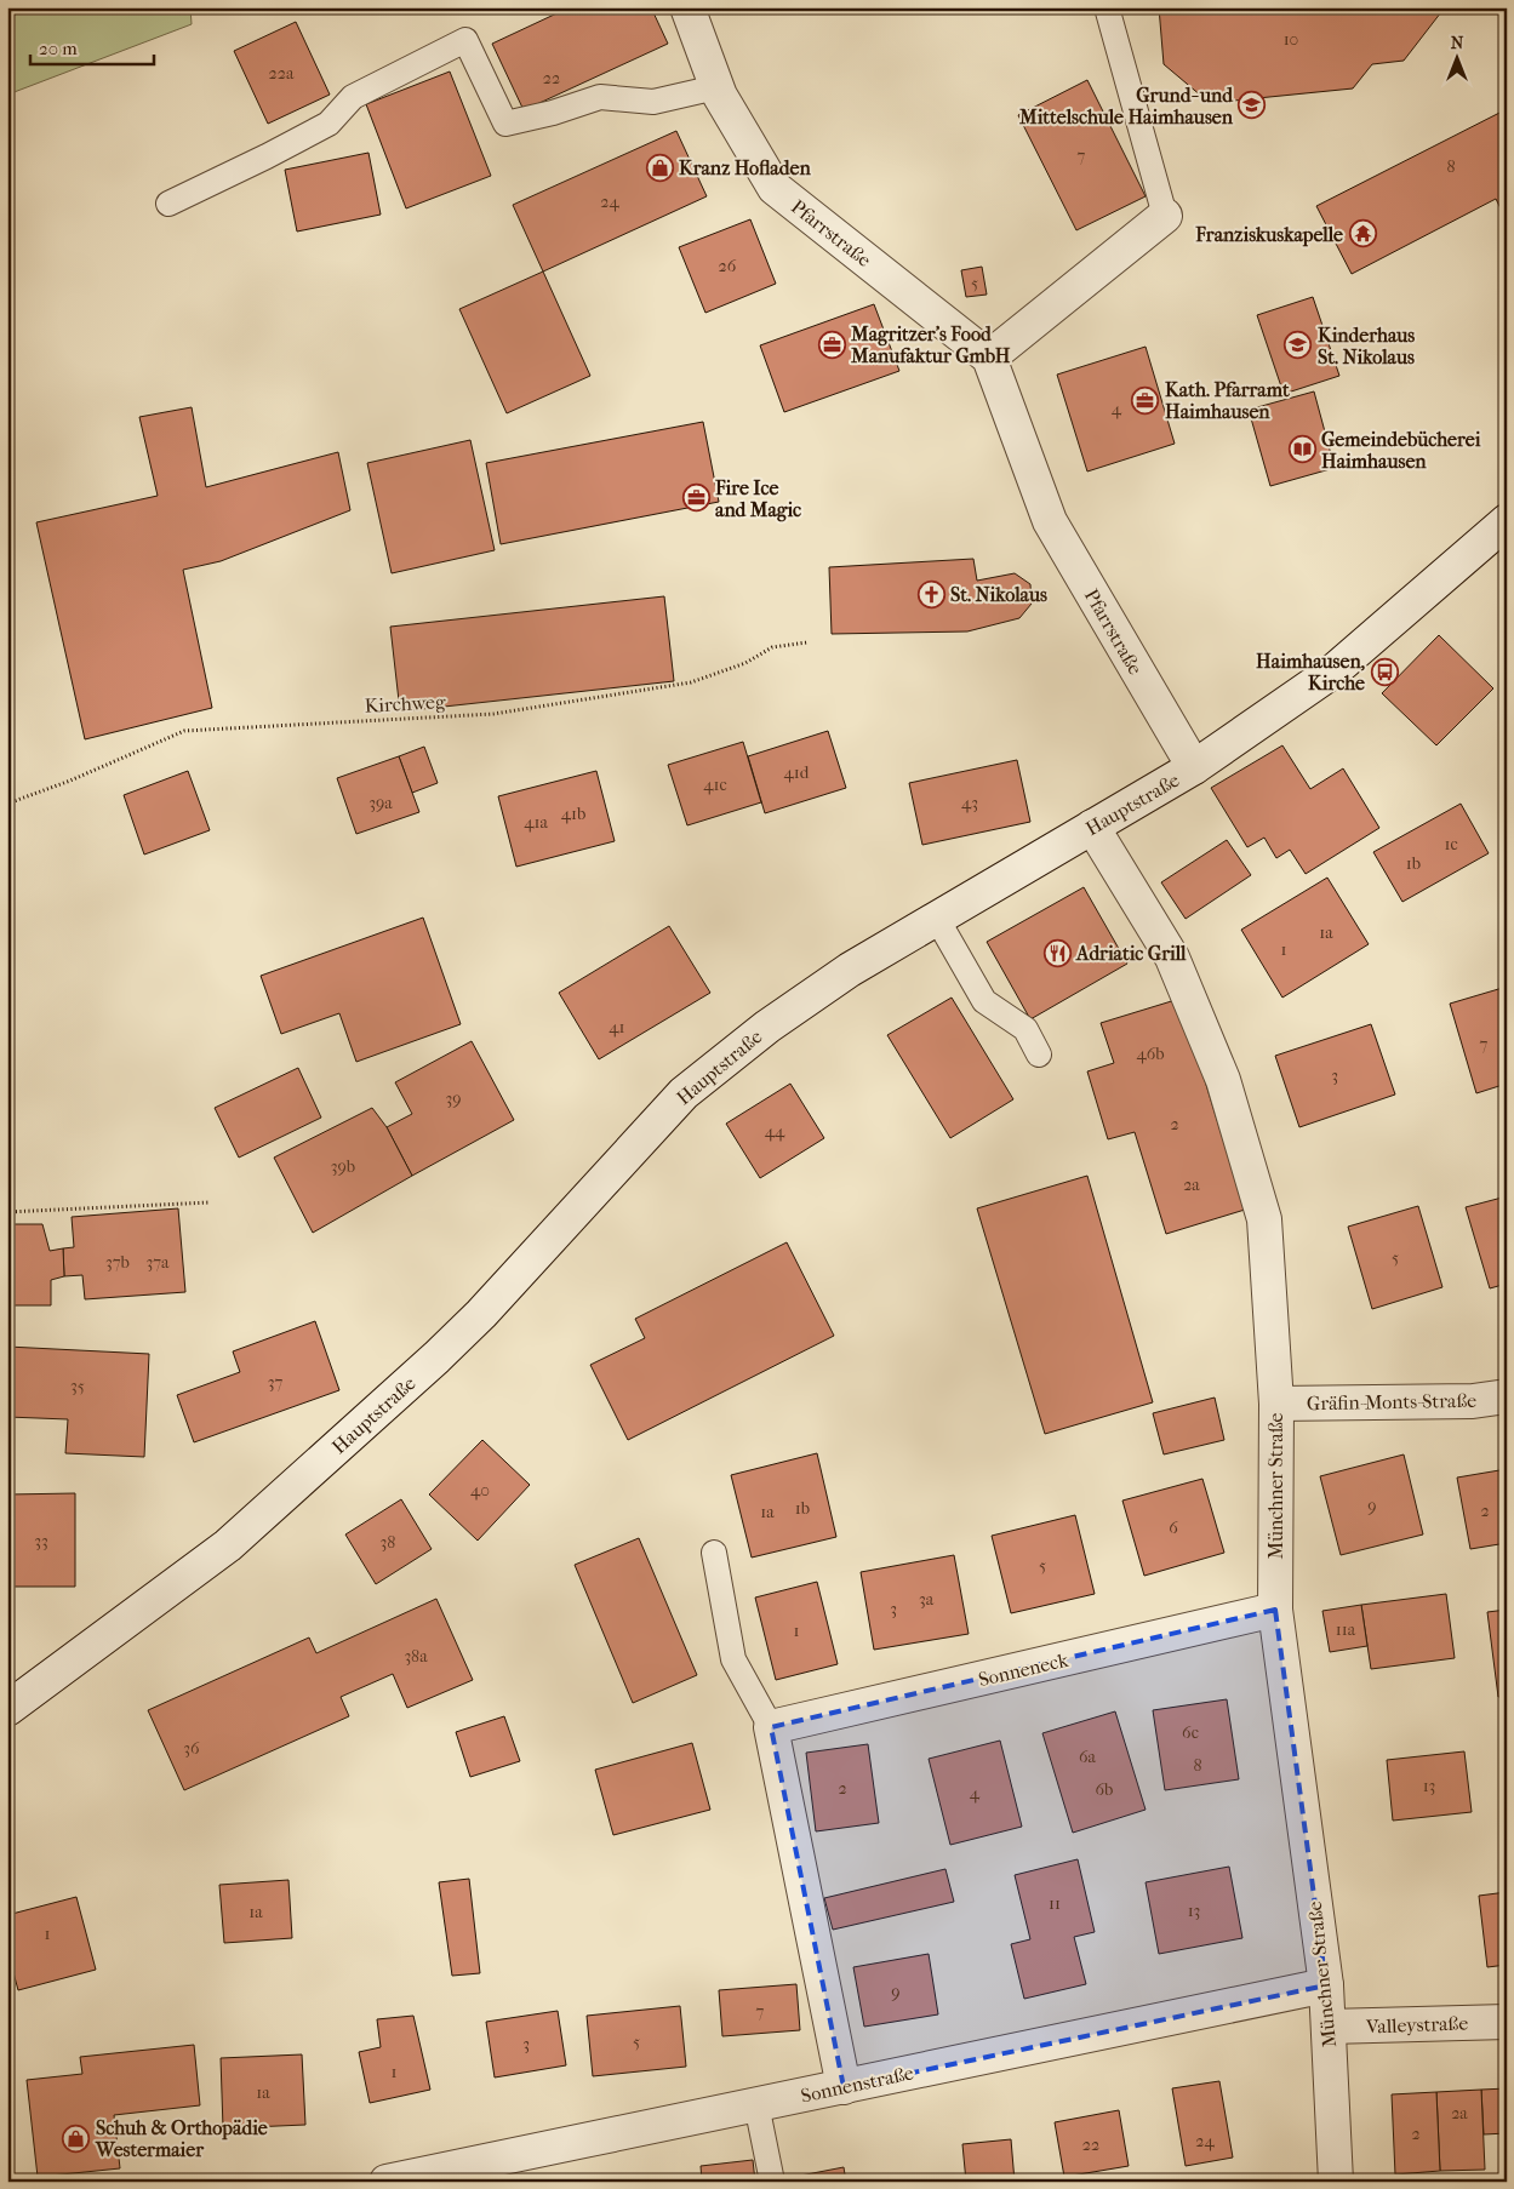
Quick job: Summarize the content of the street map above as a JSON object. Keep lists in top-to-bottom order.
{
  "streets": {
    "street": [
      "Pfarrstraße",
      "Hauptstraße",
      "Gräfin-Monts-Straße",
      "Münchner Straße",
      "Sonneneck",
      "Valleystraße",
      "Sonnenstraße"
    ],
    "path": ["Kirchweg"]
  },
  "crossings": [
    ["Pfarrstraße", "Hauptstraße"],
    ["Hauptstraße", "Münchner Straße"],
    ["Gräfin-Monts-Straße", "Münchner Straße"],
    ["Münchner Straße", "Sonneneck"],
    ["Münchner Straße", "Valleystraße"],
    ["Münchner Straße", "Sonnenstraße"]
  ],
  "places": {
    "school or university": ["Grund- und Mittelschule Haimhausen", "Kinderhaus St. Nikolaus"],
    "shop": ["Kranz Hofladen", "Schuh & Orthopädie Westermaier"],
    "temple": ["Franziskuskapelle"],
    "office": ["Magritzer's Food Manufaktur GmbH", "Kath. Pfarramt Haimhausen", "Fire Ice and Magic"],
    "library": ["Gemeindebücherei Haimhausen"],
    "church": ["St. Nikolaus"],
    "bus stop": ["Haimhausen, Kirche"],
    "restaurant": ["Adriatic Grill"]
  },
  "house_numbers": [
    "10",
    "22a",
    "22",
    "7",
    "8",
    "24",
    "26",
    "5",
    "4",
    "41d",
    "41c",
    "39a",
    "43",
    "41b",
    "41a",
    "1c",
    "1b",
    "1a",
    "1",
    "41",
    "7",
    "46b",
    "3",
    "39",
    "2",
    "44",
    "39b",
    "2a",
    "5",
    "37b",
    "37a",
    "37",
    "35",
    "40",
    "9",
    "1b",
    "2",
    "1a",
    "6",
    "33",
    "38",
    "5",
    "3a",
    "3",
    "11a",
    "1",
    "38a",
    "6c",
    "36",
    "6a",
    "8",
    "13",
    "2",
    "6b",
    "4",
    "11",
    "13",
    "1a",
    "1",
    "9",
    "7",
    "5",
    "3",
    "1",
    "1a",
    "2a",
    "2",
    "24",
    "22"
  ],
  "scale_bar": "20 m",
  "north": "top"
}
